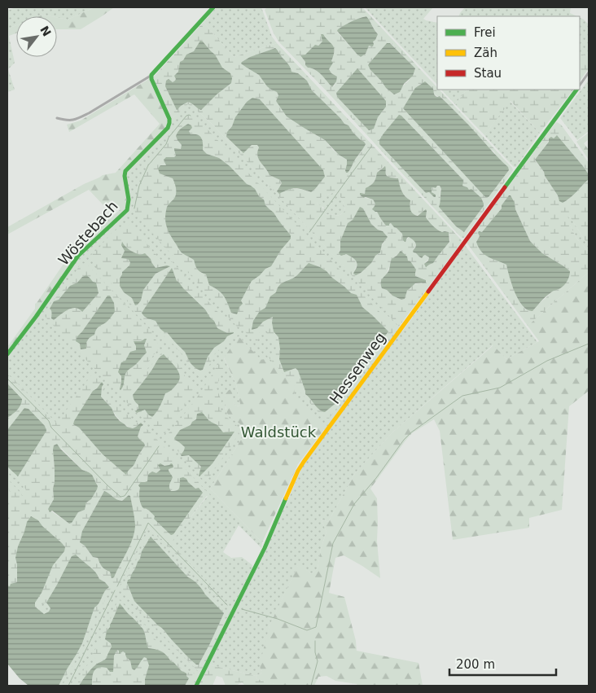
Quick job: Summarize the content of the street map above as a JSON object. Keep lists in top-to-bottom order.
{
  "streets": {
    "street": ["Wöstebach", "Hessenweg"]
  },
  "parks": ["Waldstück"],
  "legend": ["Frei", "Zäh", "Stau"],
  "scale_bar": "200 m",
  "north": "top right"
}
